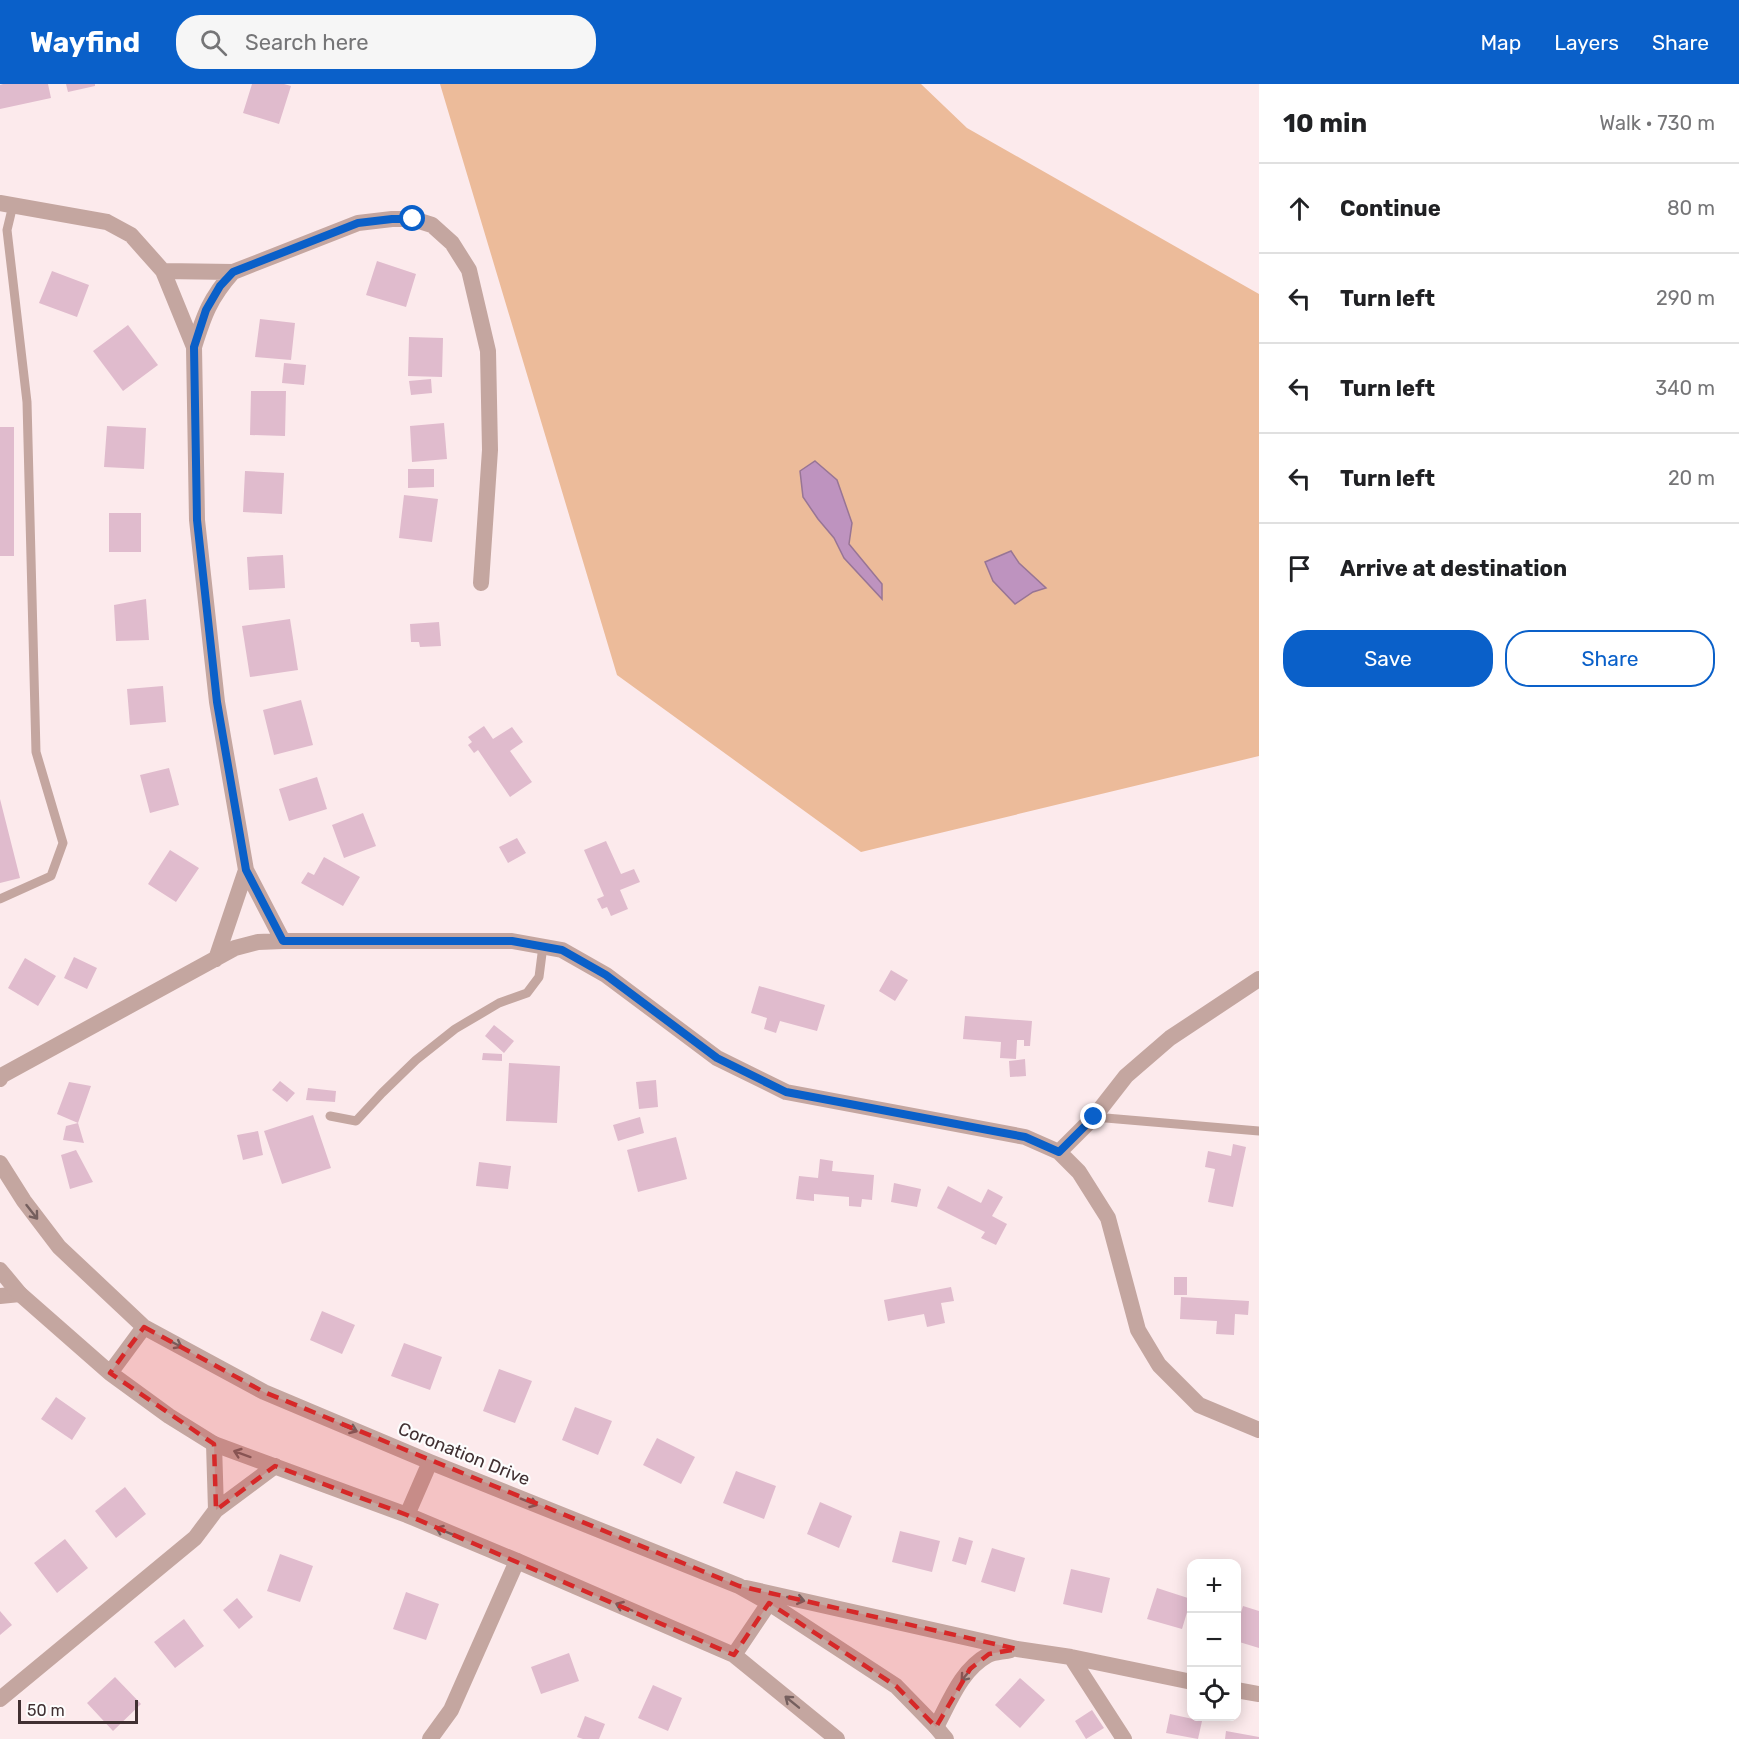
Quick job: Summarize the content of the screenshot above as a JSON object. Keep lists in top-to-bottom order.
{
  "streets": {
    "street": ["Coronation Drive"]
  },
  "scale_bar": "50 m",
  "page": {
    "header": "Wayfind",
    "search": "Search here",
    "nav": ["Map", "Layers", "Share"],
    "heading": ["10 min", "Walk · 730 m"],
    "list": [
      ["Continue", "80 m"],
      ["Turn left", "290 m"],
      ["Turn left", "340 m"],
      ["Turn left", "20 m"],
      "Arrive at destination"
    ],
    "buttons": ["Save", "Share"],
    "map_buttons": ["+", "−"],
    "scale": "50 m"
  }
}
